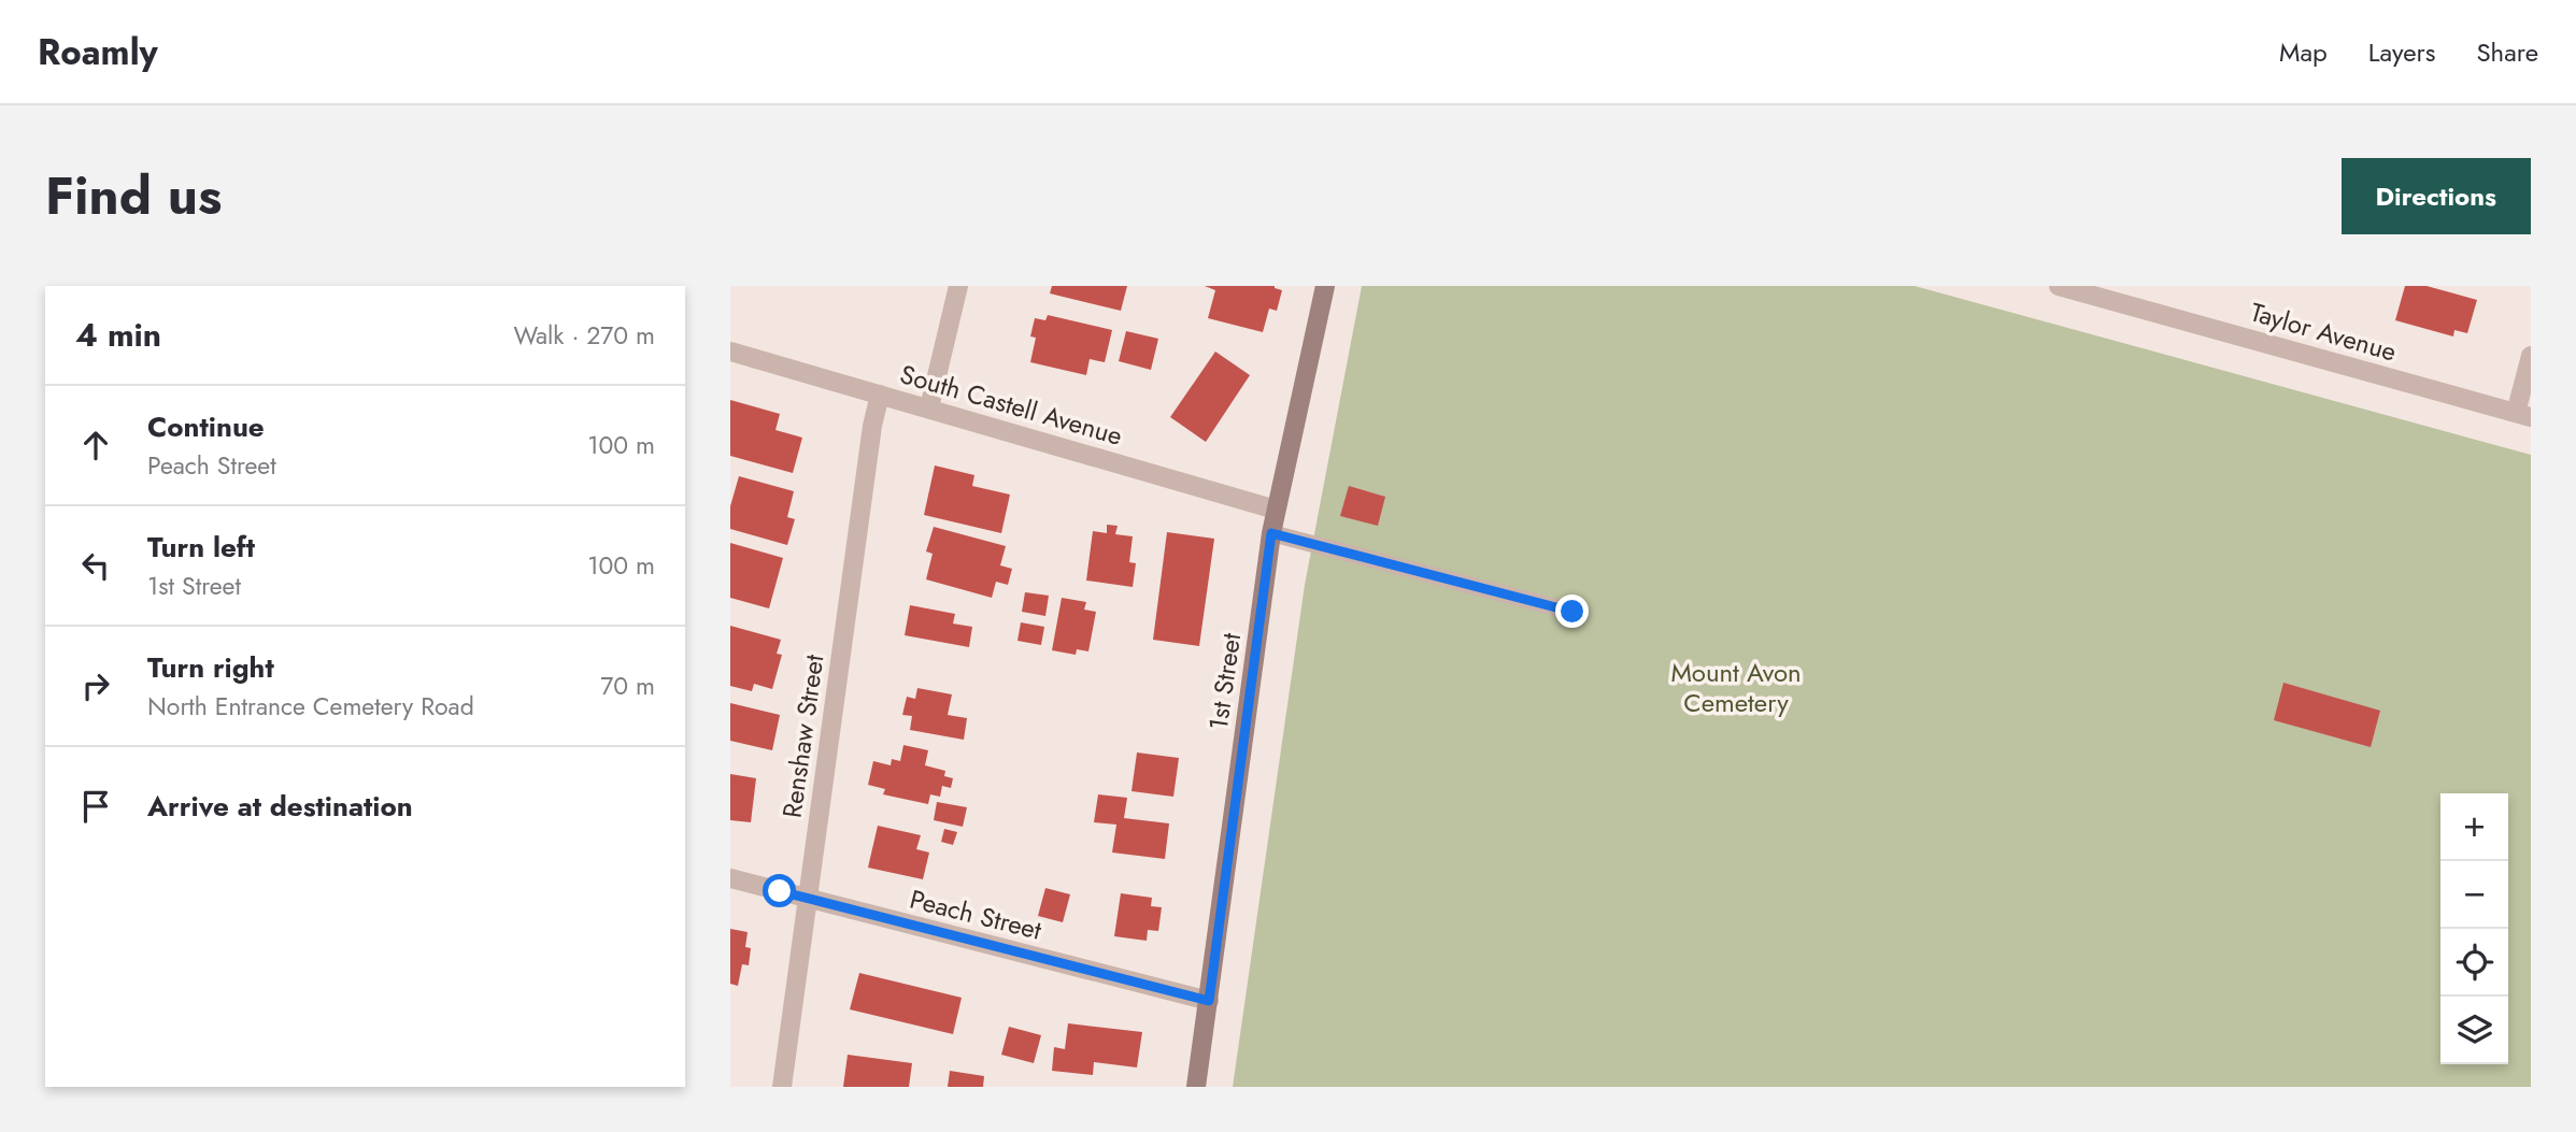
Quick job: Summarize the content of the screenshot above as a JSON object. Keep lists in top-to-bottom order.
{
  "streets": {
    "street": [
      "Taylor Avenue",
      "South Castell Avenue",
      "1st Street",
      "Renshaw Street",
      "Peach Street"
    ]
  },
  "crossings": [
    ["South Castell Avenue", "1st Street"],
    ["South Castell Avenue", "Renshaw Street"],
    ["1st Street", "Peach Street"],
    ["Renshaw Street", "Peach Street"]
  ],
  "parks": ["Mount Avon Cemetery"],
  "page": {
    "header": "Roamly",
    "nav": ["Map", "Layers", "Share"],
    "title": "Find us",
    "buttons": "Directions",
    "heading": ["4 min", "Walk · 270 m"],
    "list": [
      ["Continue", "Peach Street", "100 m"],
      ["Turn left", "1st Street", "100 m"],
      ["Turn right", "North Entrance Cemetery Road", "70 m"],
      "Arrive at destination"
    ],
    "map_buttons": ["+", "−"]
  }
}
